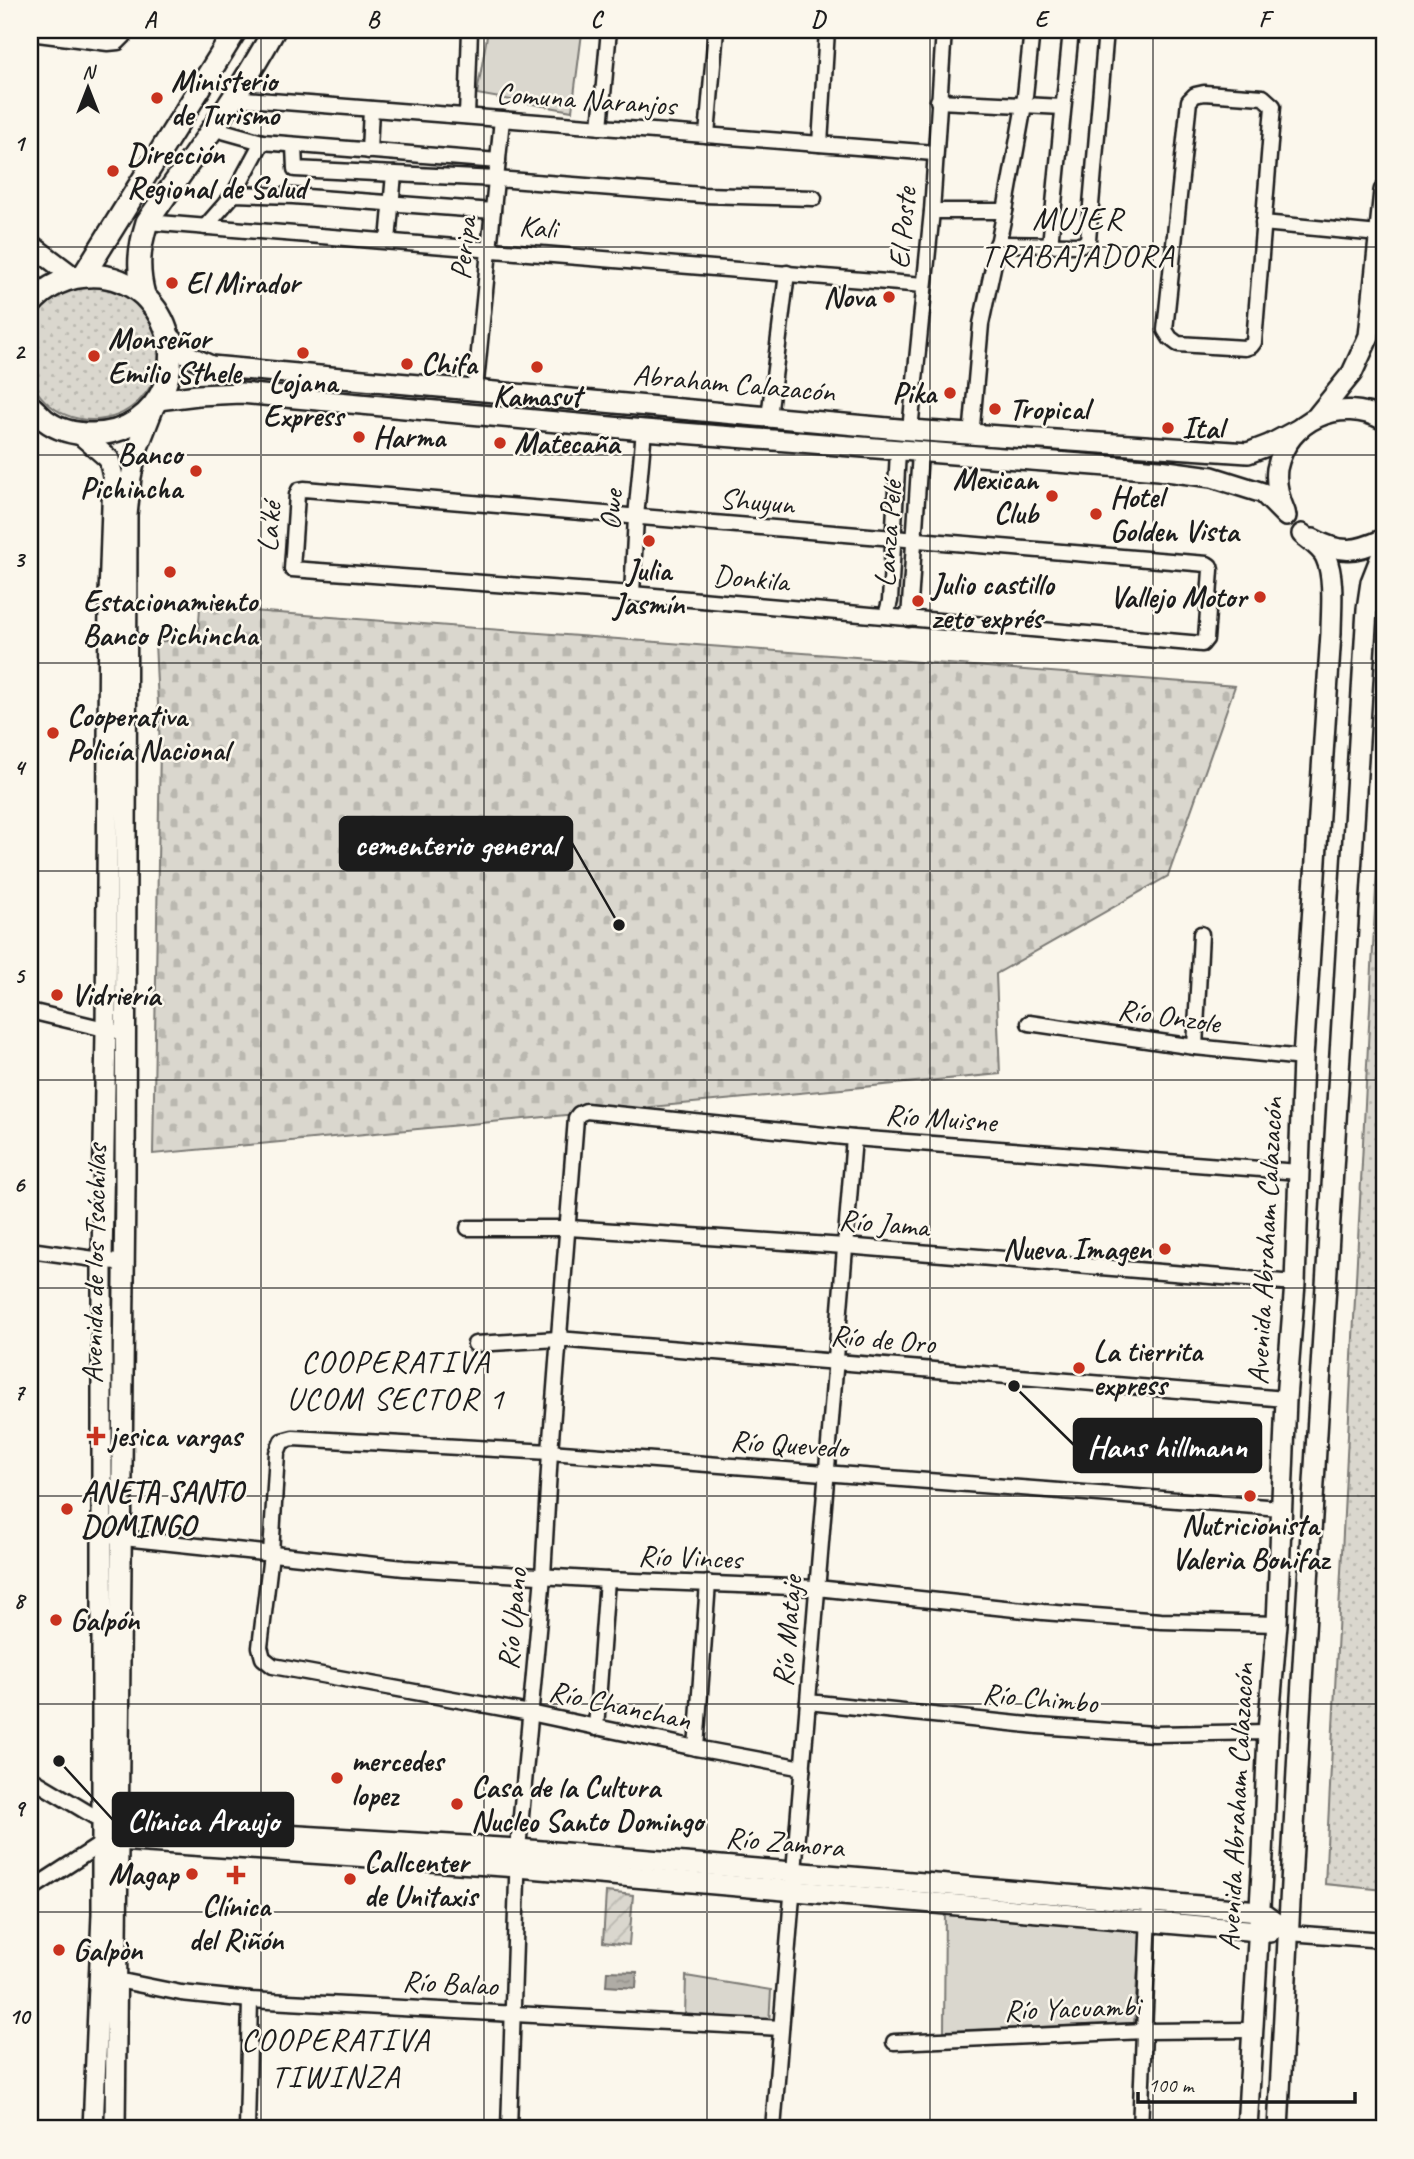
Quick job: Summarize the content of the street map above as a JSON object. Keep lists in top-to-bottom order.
{
  "streets": {
    "main road": [
      "Abraham Calazacón",
      "Avenida Abraham Calazacón",
      "Avenida de los Tsáchilas",
      "Río Zamora"
    ],
    "street": [
      "Comuna Naranjos",
      "Kali",
      "El Poste",
      "Peripa",
      "Shuyun",
      "Owe",
      "La'ké",
      "Lanza Pelé",
      "Donkila",
      "Río Onzole",
      "Río Muisne",
      "Río Jama",
      "Río de Oro",
      "Río Quevedo",
      "Río Vinces",
      "Río Upano",
      "Río Mataje",
      "Río Chimbo",
      "Río Chanchan",
      "Río Balao",
      "Río Yacuambi"
    ]
  },
  "crossings": [
    ["Comuna Naranjos", "El Poste"],
    ["Comuna Naranjos", "Peripa"],
    ["Kali", "El Poste"],
    ["Kali", "Peripa"],
    ["El Poste", "Abraham Calazacón"],
    ["Abraham Calazacón", "Owe"],
    ["Abraham Calazacón", "Lanza Pelé"],
    ["Abraham Calazacón", "Avenida Abraham Calazacón"],
    ["Abraham Calazacón", "Avenida de los Tsáchilas"],
    ["Shuyun", "Owe"],
    ["Shuyun", "La'ké"],
    ["Shuyun", "Lanza Pelé"],
    ["Shuyun", "Donkila"],
    ["Owe", "Donkila"],
    ["La'ké", "Donkila"],
    ["Lanza Pelé", "Donkila"],
    ["Río Onzole", "Avenida Abraham Calazacón"],
    ["Río Muisne", "Avenida Abraham Calazacón"],
    ["Río Muisne", "Río Upano"],
    ["Río Muisne", "Río Mataje"],
    ["Río Jama", "Avenida Abraham Calazacón"],
    ["Río Jama", "Río Upano"],
    ["Río Jama", "Río Mataje"],
    ["Avenida Abraham Calazacón", "Río de Oro"],
    ["Avenida Abraham Calazacón", "Río Quevedo"],
    ["Avenida Abraham Calazacón", "Río Vinces"],
    ["Avenida Abraham Calazacón", "Río Chimbo"],
    ["Avenida Abraham Calazacón", "Río Zamora"],
    ["Avenida Abraham Calazacón", "Río Yacuambi"],
    ["Avenida de los Tsáchilas", "Río Vinces"],
    ["Avenida de los Tsáchilas", "Río Zamora"],
    ["Avenida de los Tsáchilas", "Río Balao"],
    ["Río de Oro", "Río Upano"],
    ["Río de Oro", "Río Mataje"],
    ["Río Quevedo", "Río Vinces"],
    ["Río Quevedo", "Río Upano"],
    ["Río Quevedo", "Río Mataje"],
    ["Río Quevedo", "Río Chanchan"],
    ["Río Vinces", "Río Upano"],
    ["Río Vinces", "Río Mataje"],
    ["Río Vinces", "Río Chanchan"],
    ["Río Upano", "Río Chanchan"],
    ["Río Upano", "Río Zamora"],
    ["Río Upano", "Río Balao"],
    ["Río Mataje", "Río Chimbo"],
    ["Río Mataje", "Río Chanchan"],
    ["Río Mataje", "Río Zamora"],
    ["Río Mataje", "Río Balao"]
  ],
  "districts": ["MUJER TRABAJADORA", "COOPERATIVA UCOM SECTOR 1", "COOPERATIVA TIWINZA"],
  "places": {
    "other": [
      "Ministerio de Turismo",
      "Dirección Regional de Salud",
      "El Mirador",
      "Nova",
      "Lojana Express",
      "Monseñor Emilio Sthele",
      "Chifa",
      "Kamasut",
      "Pika",
      "Tropical",
      "Ital",
      "Harma",
      "Matecaña",
      "Banco Pichincha",
      "Mexican Club",
      "Hotel Golden Vista",
      "Julia Jasmín",
      "Estacionamiento Banco Pichincha",
      "Vallejo Motor",
      "Julio castillo zeto exprés",
      "Cooperativa Policía Nacional",
      "cementerio general",
      "Vidriería",
      "Nueva Imagen",
      "La tierrita express",
      "Hans hillmann",
      "Nutricionista Valeria Bonifaz",
      "ANETA SANTO DOMINGO",
      "Galpón",
      "Clínica Araujo",
      "mercedes lopez",
      "Casa de la Cultura Nucleo Santo Domingo",
      "Magap",
      "Callcenter de Unitaxis",
      "Galpòn"
    ],
    "health": ["jesica vargas", "Clínica del Riñón"]
  },
  "scale_bar": "100 m",
  "north": "top",
  "grid": {
    "columns": [
      "A",
      "B",
      "C",
      "D",
      "E",
      "F"
    ],
    "rows": [
      "1",
      "2",
      "3",
      "4",
      "5",
      "6",
      "7",
      "8",
      "9",
      "10"
    ]
  }
}
